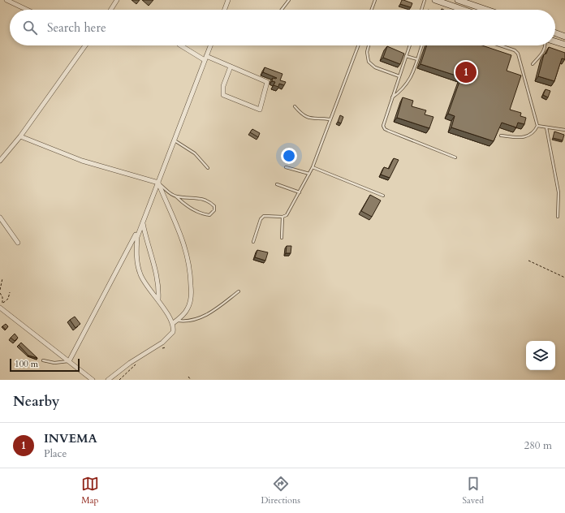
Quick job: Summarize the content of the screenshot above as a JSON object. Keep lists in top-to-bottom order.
{
  "scale_bar": "100 m",
  "page": {
    "search": "Search here",
    "pins": "1",
    "scale": "100 m",
    "heading": "Nearby",
    "list": [
      {
        "mark": "1",
        "name": "INVEMA",
        "note": "Place",
        "value": "280 m"
      }
    ],
    "nav": ["Map", "Directions", "Saved"]
  }
}
